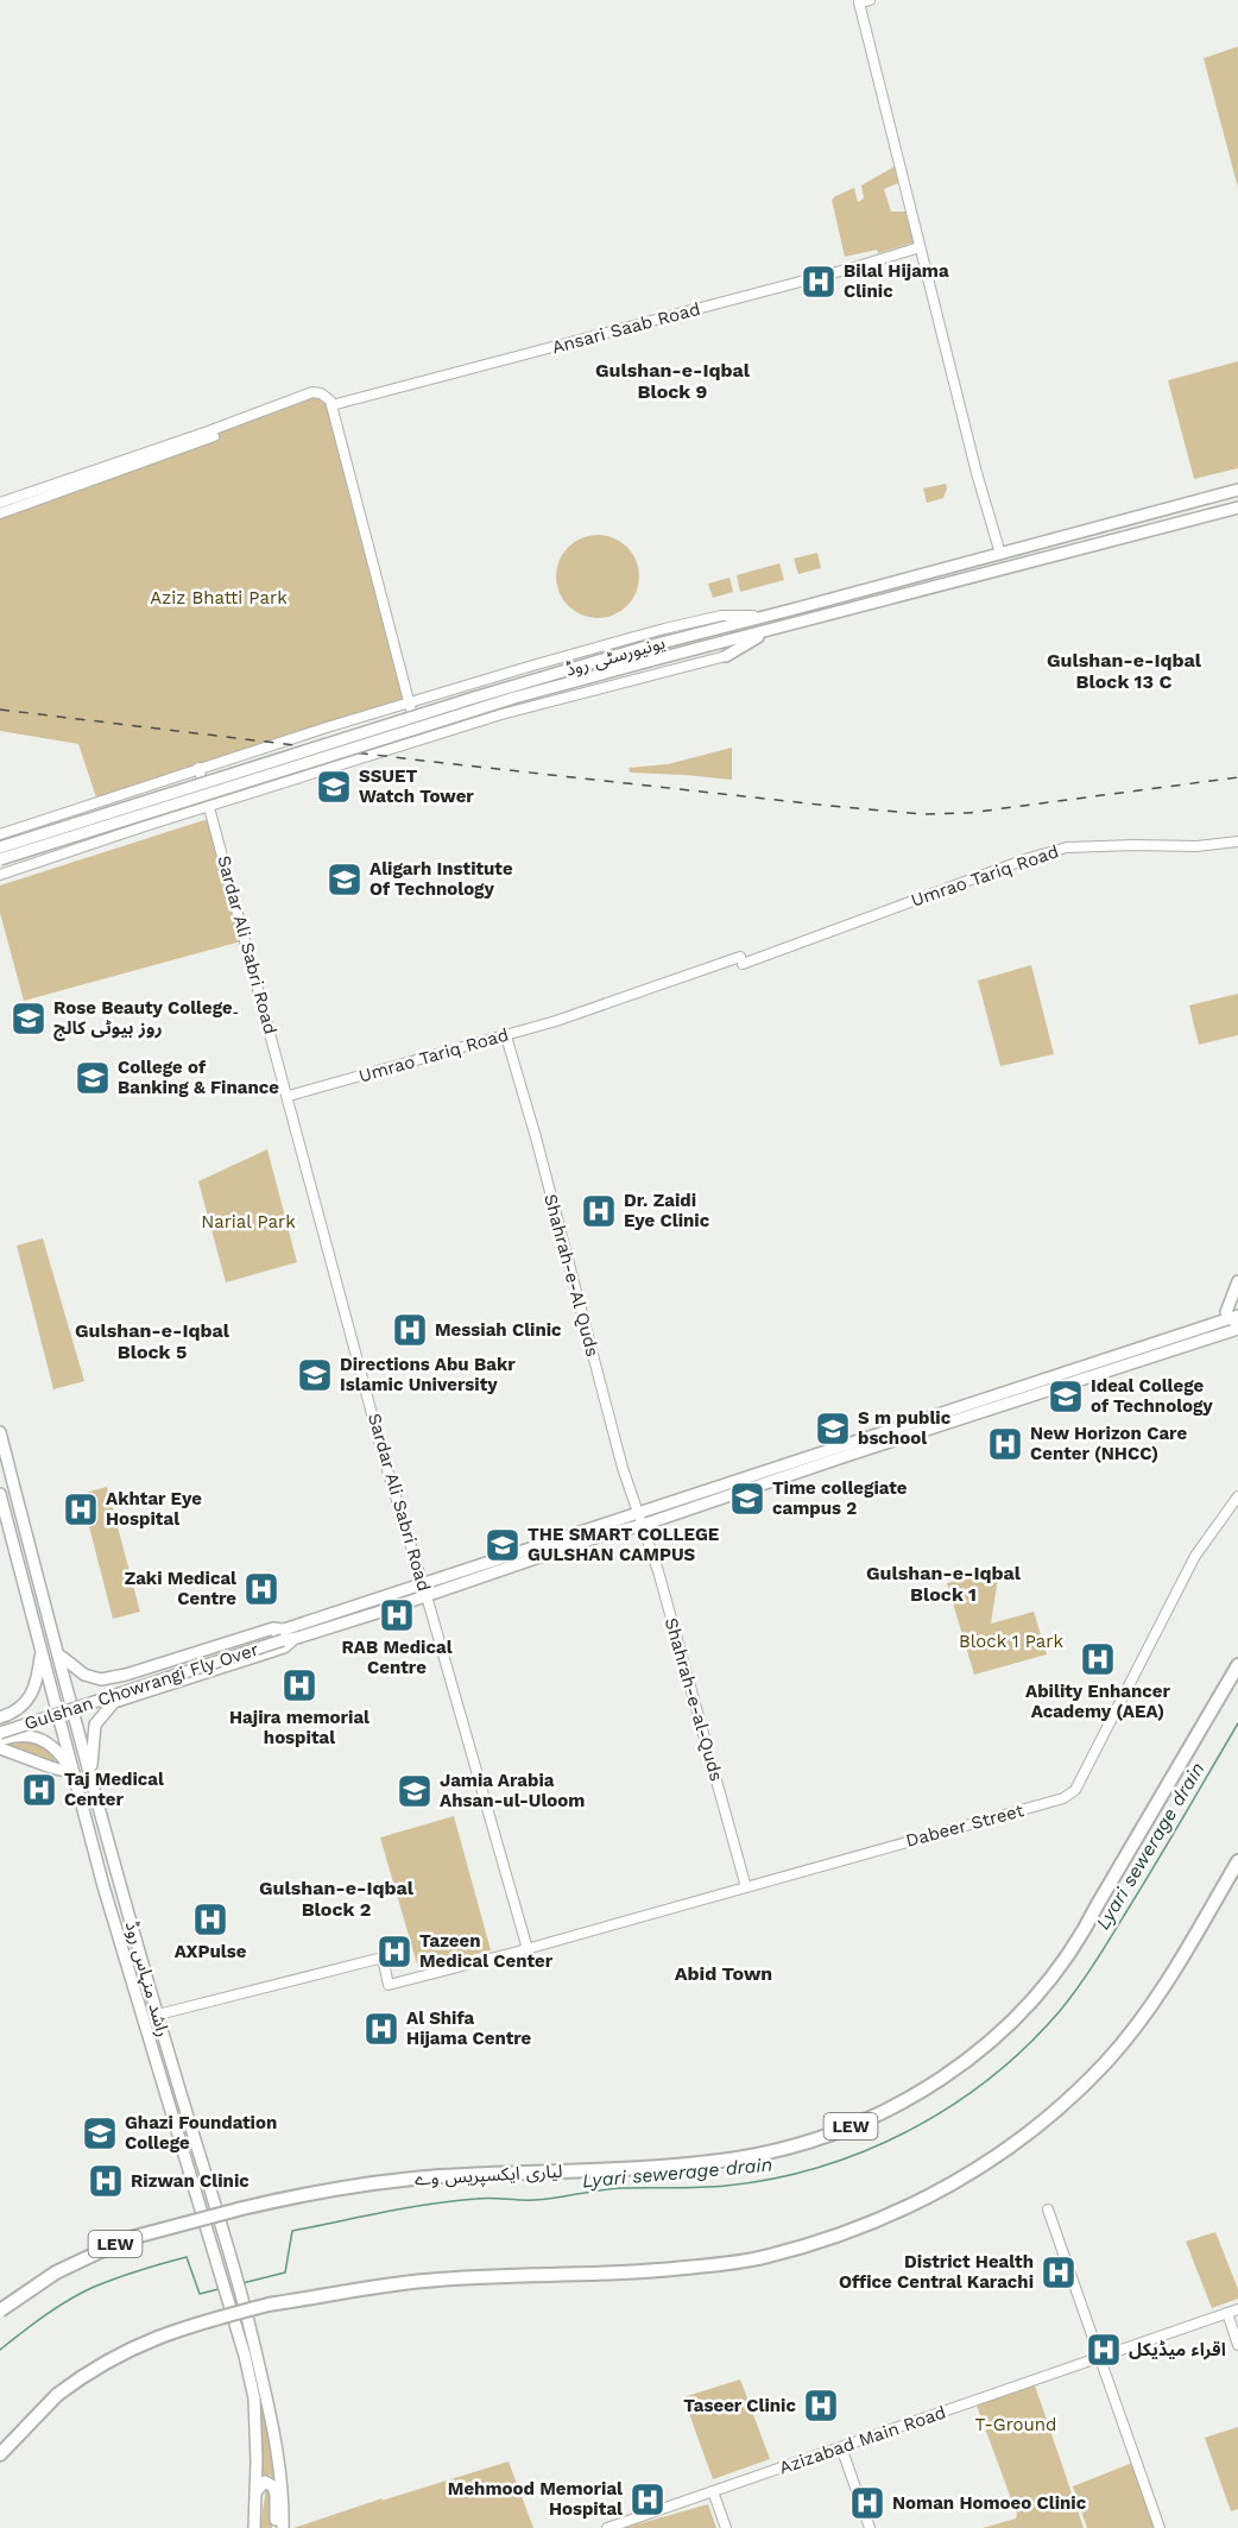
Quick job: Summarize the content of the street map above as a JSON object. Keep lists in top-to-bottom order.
{
  "streets": {
    "highway": ["LEW", "لیاری ایکسپریس وے"],
    "main road": ["یونیورسٹی روڈ", "Gulshan Chowrangi Fly Over", "راشد منہاس روڈ"],
    "street": [
      "Ansari Saab Road",
      "Umrao Tariq Road",
      "Sardar Ali Sabri Road",
      "Shahrah-e-Al Quds",
      "Shahrah-e-al-Quds",
      "Dabeer Street",
      "Azizabad Main Road"
    ]
  },
  "crossings": [
    ["Umrao Tariq Road", "Sardar Ali Sabri Road"],
    ["Umrao Tariq Road", "Shahrah-e-Al Quds"],
    ["Sardar Ali Sabri Road", "Dabeer Street"],
    ["Shahrah-e-Al Quds", "Shahrah-e-al-Quds"],
    ["Shahrah-e-al-Quds", "Dabeer Street"],
    ["Dabeer Street", "راشد منہاس روڈ"]
  ],
  "districts": [
    "Gulshan-e-Iqbal Block 9",
    "Gulshan-e-Iqbal Block 13 C",
    "Gulshan-e-Iqbal Block 5",
    "Gulshan-e-Iqbal Block 1",
    "Gulshan-e-Iqbal Block 2",
    "Abid Town"
  ],
  "water": ["Lyari sewerage drain"],
  "parks": [
    "Aziz Bhatti Park",
    "Narial Park",
    "Block 1 Park",
    "T-Ground"
  ],
  "places": {
    "hospital": [
      "Bilal Hijama Clinic",
      "Dr. Zaidi Eye Clinic",
      "Messiah Clinic",
      "New Horizon Care Center (NHCC)",
      "Akhtar Eye Hospital",
      "Zaki Medical Centre",
      "RAB Medical Centre",
      "Ability Enhancer Academy (AEA)",
      "Hajira memorial hospital",
      "Taj Medical Center",
      "AXPulse",
      "Tazeen Medical Center",
      "Al Shifa Hijama Centre",
      "Rizwan Clinic",
      "District Health Office Central Karachi",
      "اقراء میڈیکل",
      "Taseer Clinic",
      "Mehmood Memorial Hospital",
      "Noman Homoeo Clinic"
    ],
    "school or university": [
      "SSUET Watch Tower",
      "Aligarh Institute Of Technology",
      "Rose Beauty College۔ روز بیوٹی کالج",
      "College of Banking & Finance",
      "Directions Abu Bakr Islamic University",
      "Ideal College of Technology",
      "S m public bschool",
      "Time collegiate campus 2",
      "THE SMART COLLEGE GULSHAN CAMPUS",
      "Jamia Arabia Ahsan-ul-Uloom",
      "Ghazi Foundation College"
    ]
  }
}
